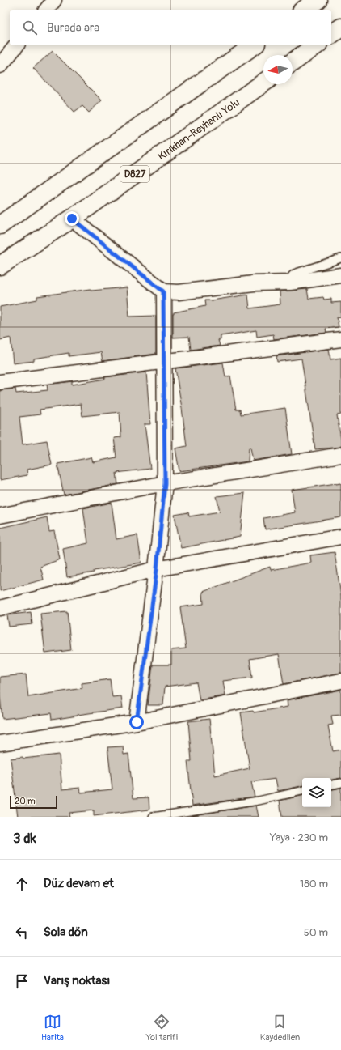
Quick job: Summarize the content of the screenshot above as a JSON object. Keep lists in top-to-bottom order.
{
  "streets": {
    "highway": ["Kırıkhan-Reyhanlı Yolu", "D827"]
  },
  "scale_bar": "20 m",
  "north": "left",
  "page": {
    "search": "Burada ara",
    "scale": "20 m",
    "heading": ["3 dk", "Yaya · 230 m"],
    "list": [
      ["Düz devam et", "180 m"],
      ["Sola dön", "50 m"],
      "Varış noktası"
    ],
    "nav": ["Harita", "Yol tarifi", "Kaydedilen"]
  }
}
